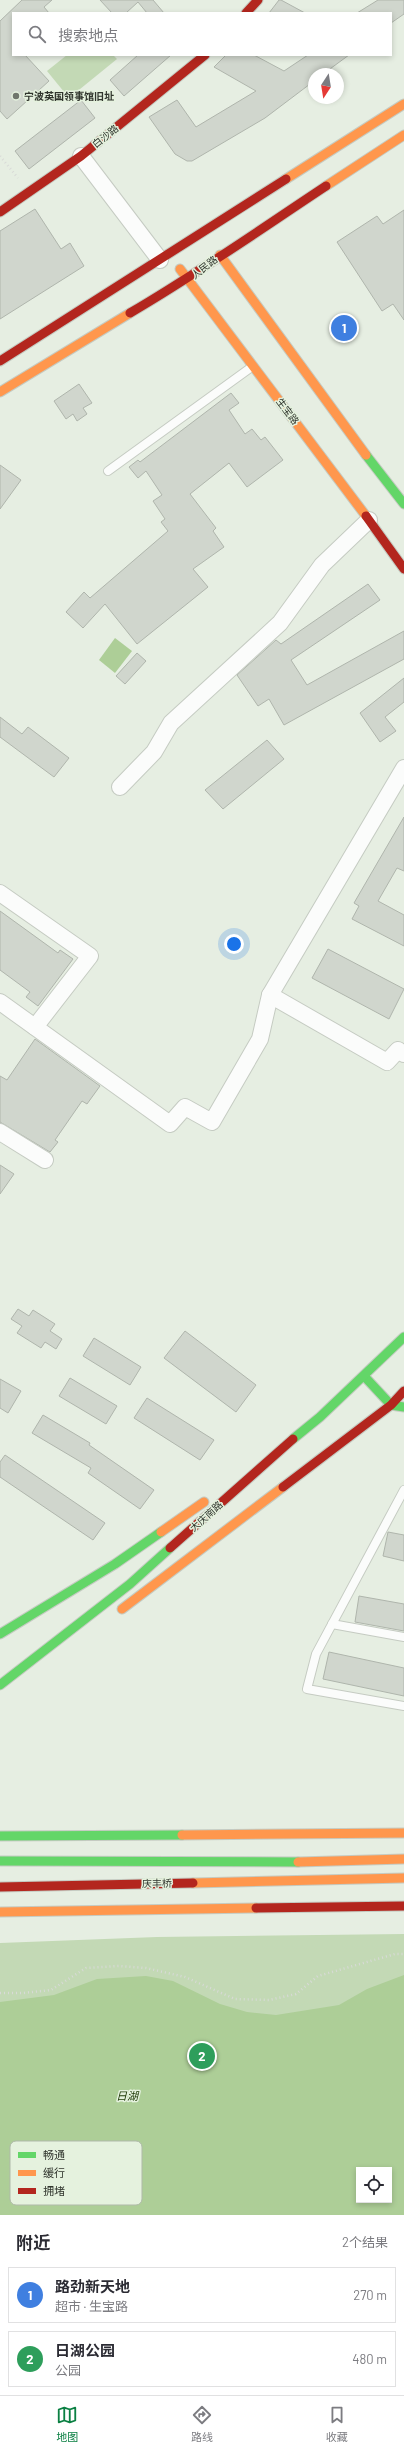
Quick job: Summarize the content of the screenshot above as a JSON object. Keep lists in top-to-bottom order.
{
  "streets": {
    "main road": [
      "白沙路",
      "人民路",
      "生宝路",
      "大庆南路",
      "庆丰桥"
    ]
  },
  "crossings": [
    ["人民路", "生宝路"]
  ],
  "water": ["日湖"],
  "places": ["宁波英国领事馆旧址"],
  "legend": ["畅通", "缓行", "拥堵"],
  "north": "bottom",
  "page": {
    "search": "搜索地点",
    "pins": ["1", "2"],
    "heading": ["附近", "2个结果"],
    "list": [
      {
        "mark": "1",
        "name": "路劲新天地",
        "note": "超市 · 生宝路",
        "value": "270 m"
      },
      {
        "mark": "2",
        "name": "日湖公园",
        "note": "公园",
        "value": "480 m"
      }
    ],
    "nav": ["地图", "路线", "收藏"]
  }
}
